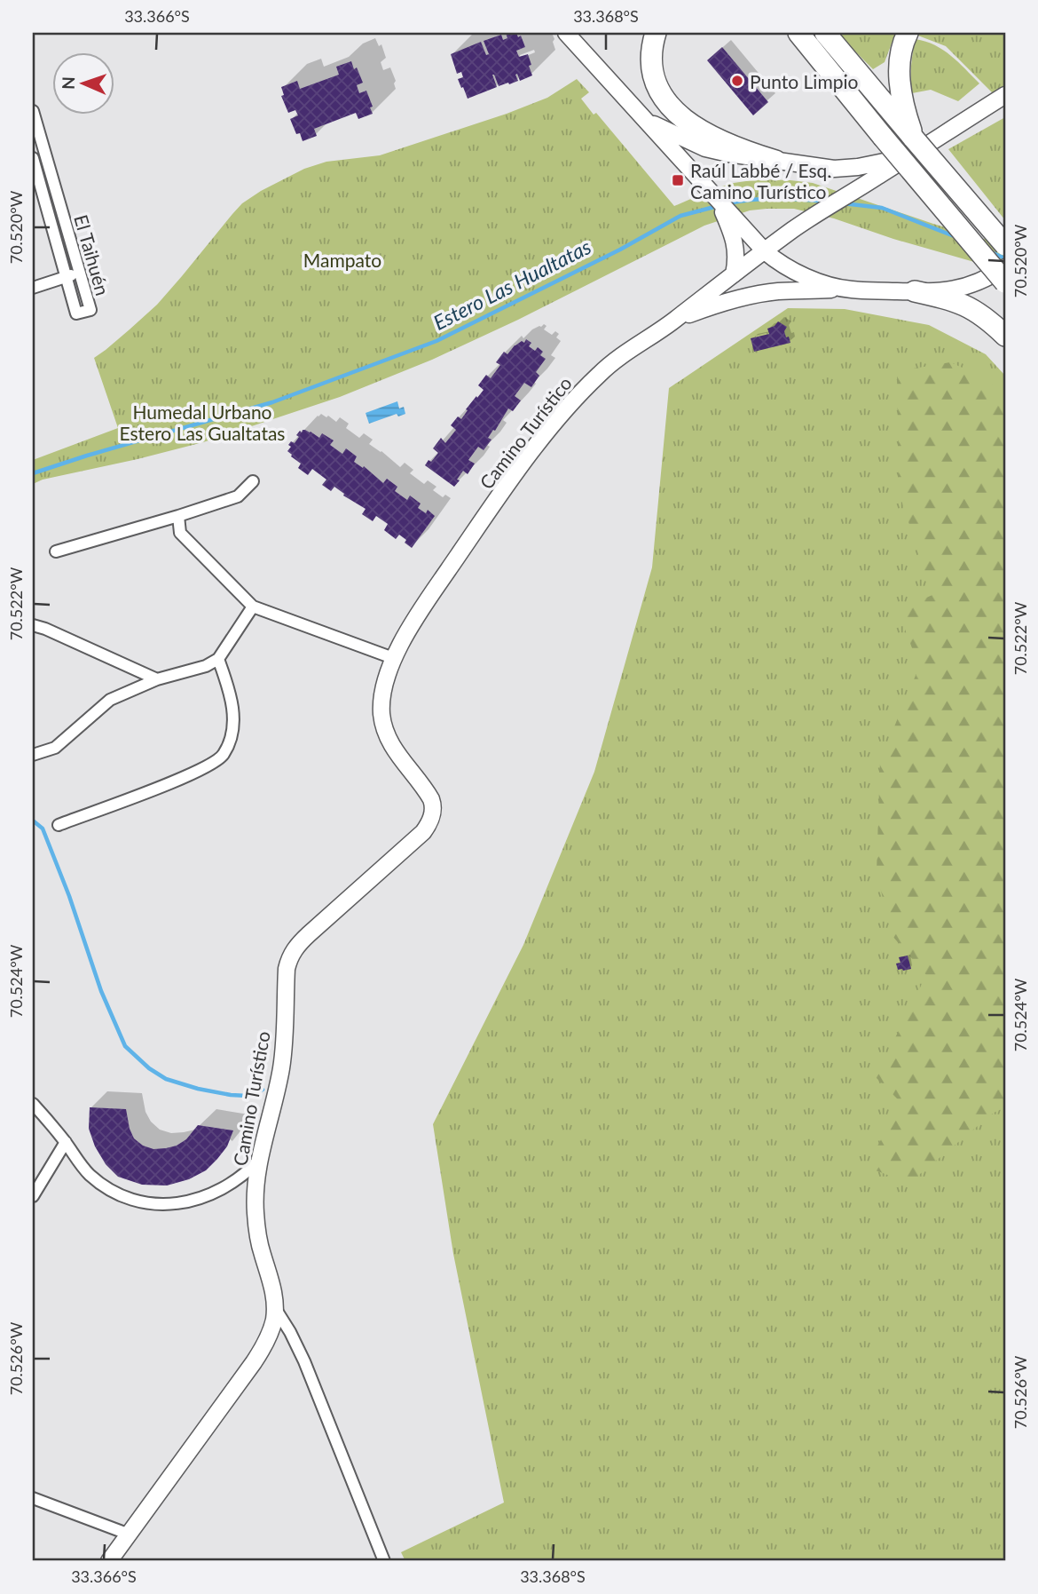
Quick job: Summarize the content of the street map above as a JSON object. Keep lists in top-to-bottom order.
{
  "streets": {
    "main road": ["Camino Turístico"],
    "street": ["El Taihuén"]
  },
  "water": ["Estero Las Hualtatas"],
  "parks": ["Mampato", "Humedal Urbano Estero Las Gualtatas"],
  "places": {
    "other": ["Punto Limpio"],
    "transit": ["Raúl Labbé / Esq. Camino Turístico"]
  },
  "north": "left",
  "coordinates": [
    "33.366°S",
    "33.368°S",
    "70.520°W",
    "70.522°W",
    "70.524°W",
    "70.526°W"
  ]
}
